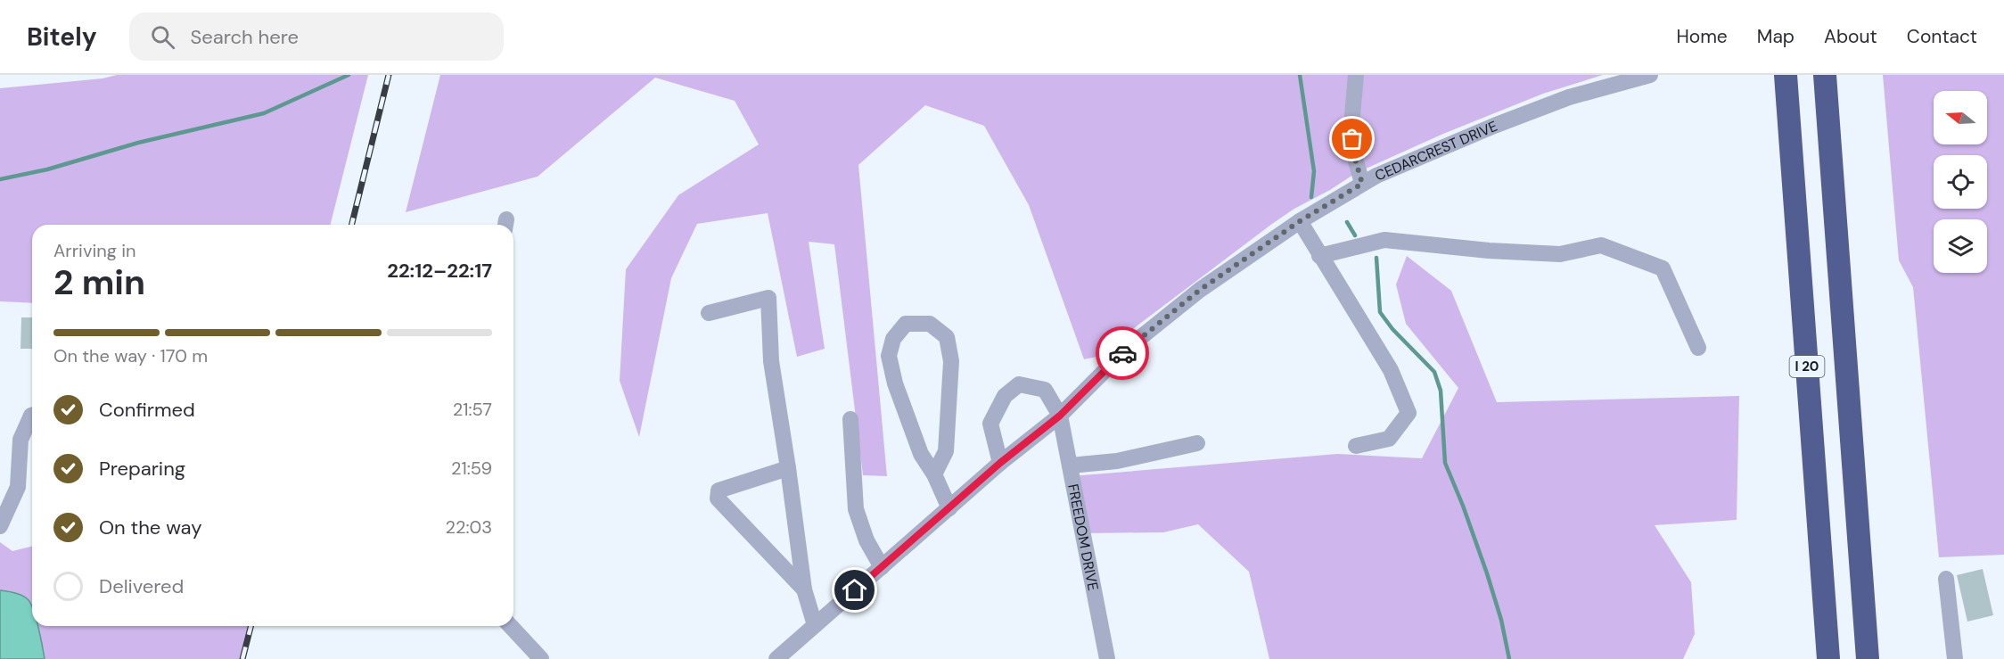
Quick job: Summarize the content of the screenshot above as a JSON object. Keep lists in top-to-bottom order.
{
  "streets": {
    "highway": ["I 20"],
    "street": ["CEDARCREST DRIVE", "FREEDOM DRIVE"]
  },
  "crossings": [
    ["CEDARCREST DRIVE", "FREEDOM DRIVE"]
  ],
  "north": "left",
  "page": {
    "header": "Bitely",
    "search": "Search here",
    "nav": [
      "Home",
      "Map",
      "About",
      "Contact"
    ],
    "heading": ["2 min", "Arriving in", "22:12–22:17"],
    "bar": "On the way · 170 m",
    "list": [
      ["Confirmed", "21:57"],
      ["Preparing", "21:59"],
      ["On the way", "22:03"],
      "Delivered"
    ]
  }
}
